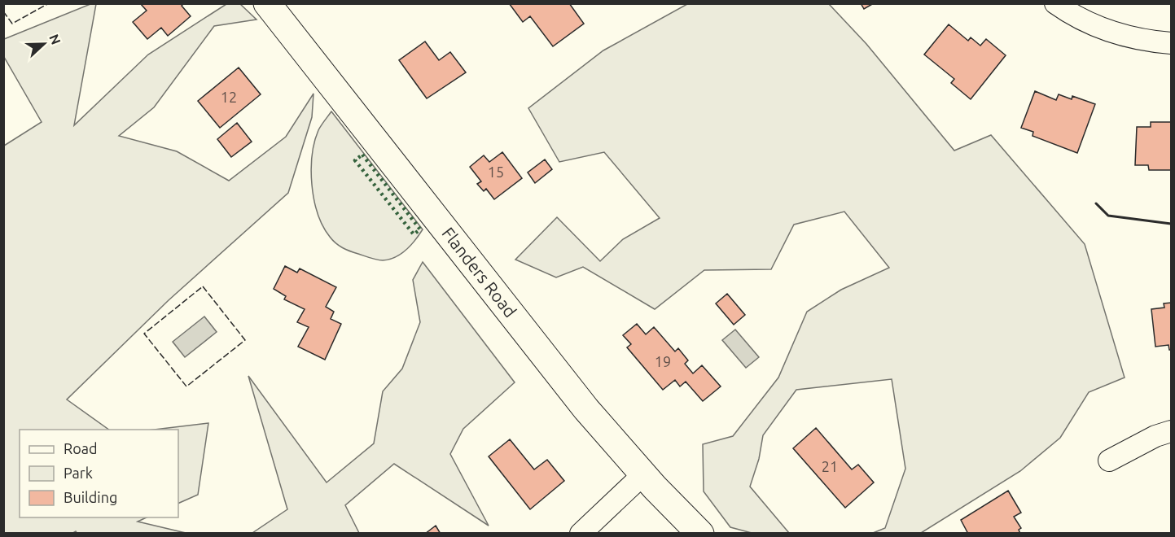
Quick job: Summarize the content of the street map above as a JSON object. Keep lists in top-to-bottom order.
{
  "streets": {
    "main road": ["Flanders Road"]
  },
  "house_numbers": [
    "12",
    "15",
    "19",
    "21"
  ],
  "legend": ["Road", "Park", "Building"],
  "north": "right"
}
